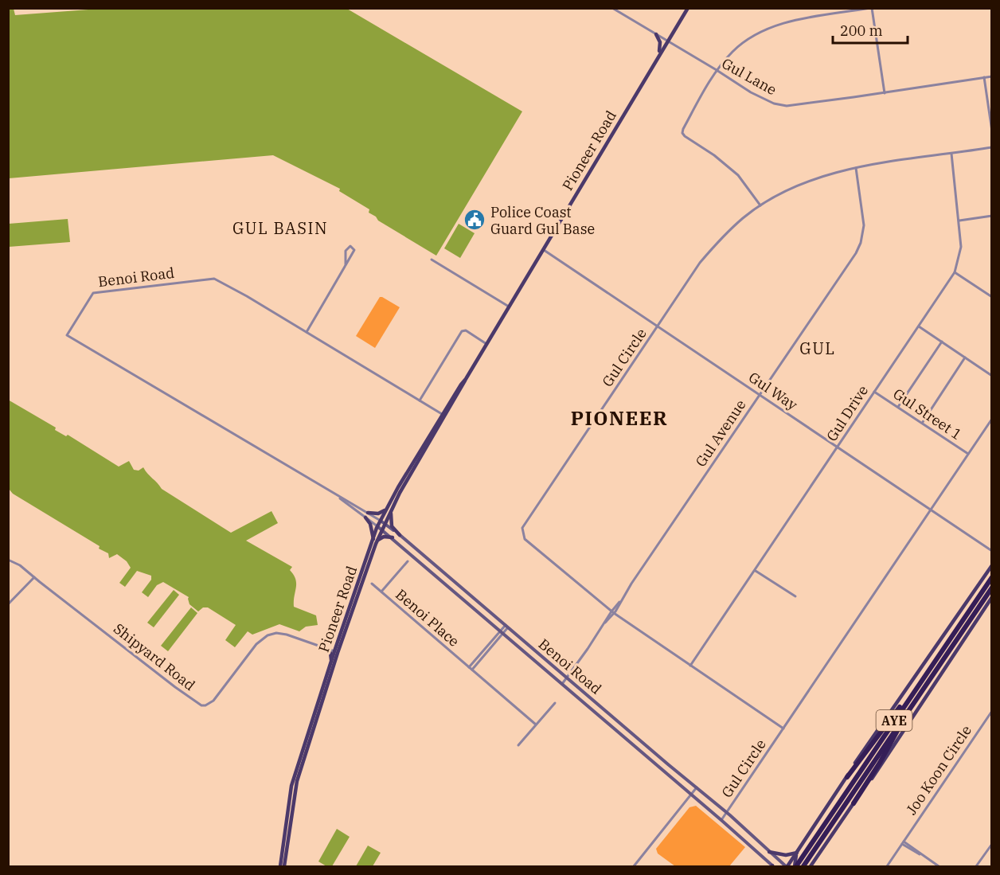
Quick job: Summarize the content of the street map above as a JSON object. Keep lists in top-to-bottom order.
{
  "streets": {
    "highway": ["AYE"],
    "main road": ["Pioneer Road", "Benoi Road"],
    "street": [
      "Gul Lane",
      "Gul Circle",
      "Gul Way",
      "Gul Drive",
      "Gul Street 1",
      "Gul Avenue",
      "Benoi Place",
      "Shipyard Road",
      "Joo Koon Circle"
    ]
  },
  "crossings": [
    ["Gul Lane", "Pioneer Road"],
    ["Pioneer Road", "Benoi Road"],
    ["Pioneer Road", "Gul Way"],
    ["Pioneer Road", "Shipyard Road"],
    ["Benoi Road", "Gul Circle"],
    ["Benoi Road", "Gul Avenue"],
    ["Gul Circle", "Gul Way"],
    ["Gul Circle", "Gul Drive"],
    ["Gul Circle", "Gul Street 1"],
    ["Gul Circle", "Gul Avenue"],
    ["Gul Way", "Gul Drive"],
    ["Gul Way", "Gul Avenue"],
    ["Gul Drive", "Gul Street 1"]
  ],
  "districts": ["GUL BASIN", "GUL", "PIONEER"],
  "places": {
    "public building": ["Police Coast Guard Gul Base"]
  },
  "scale_bar": "200 m"
}
